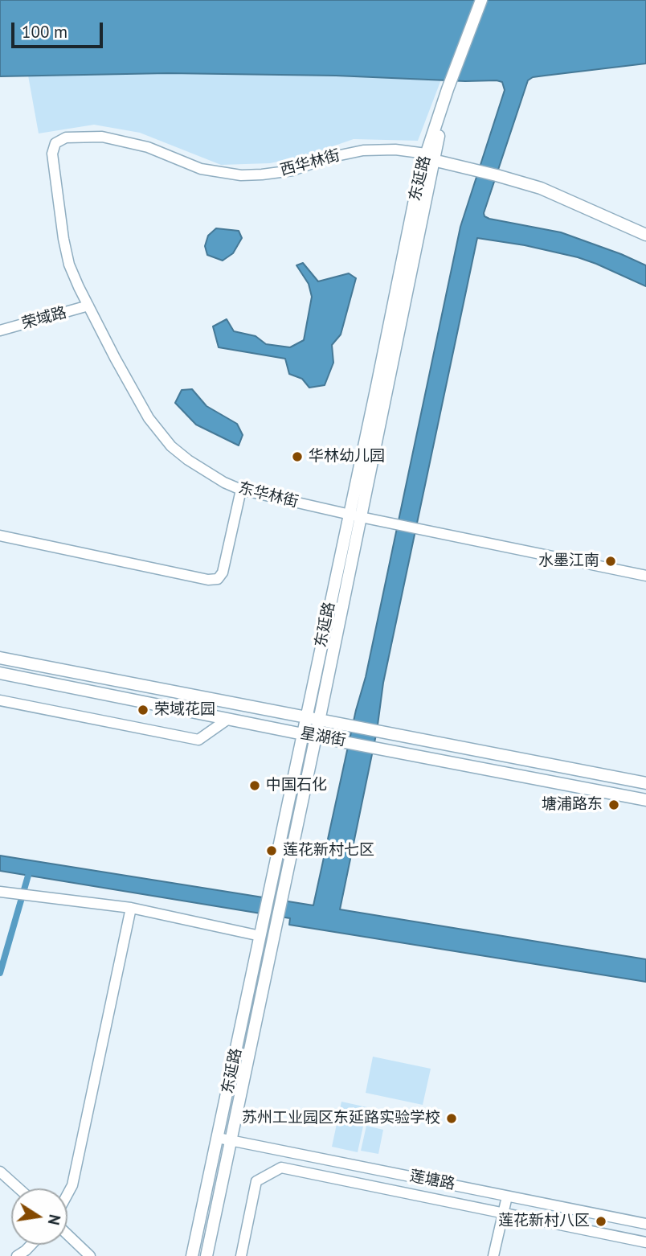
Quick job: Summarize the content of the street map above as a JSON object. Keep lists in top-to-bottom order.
{
  "streets": {
    "main road": ["西华林街", "东延路", "星湖街"],
    "street": ["荣域路", "东华林街", "莲塘路"]
  },
  "crossings": [
    ["西华林街", "东延路"],
    ["西华林街", "东华林街"],
    ["东延路", "东华林街"],
    ["东延路", "星湖街"],
    ["东延路", "莲塘路"],
    ["荣域路", "东华林街"]
  ],
  "places": [
    "华林幼儿园",
    "水墨江南",
    "荣域花园",
    "中国石化",
    "塘浦路东",
    "莲花新村七区",
    "苏州工业园区东延路实验学校",
    "莲花新村八区"
  ],
  "scale_bar": "100 m",
  "north": "right"
}
